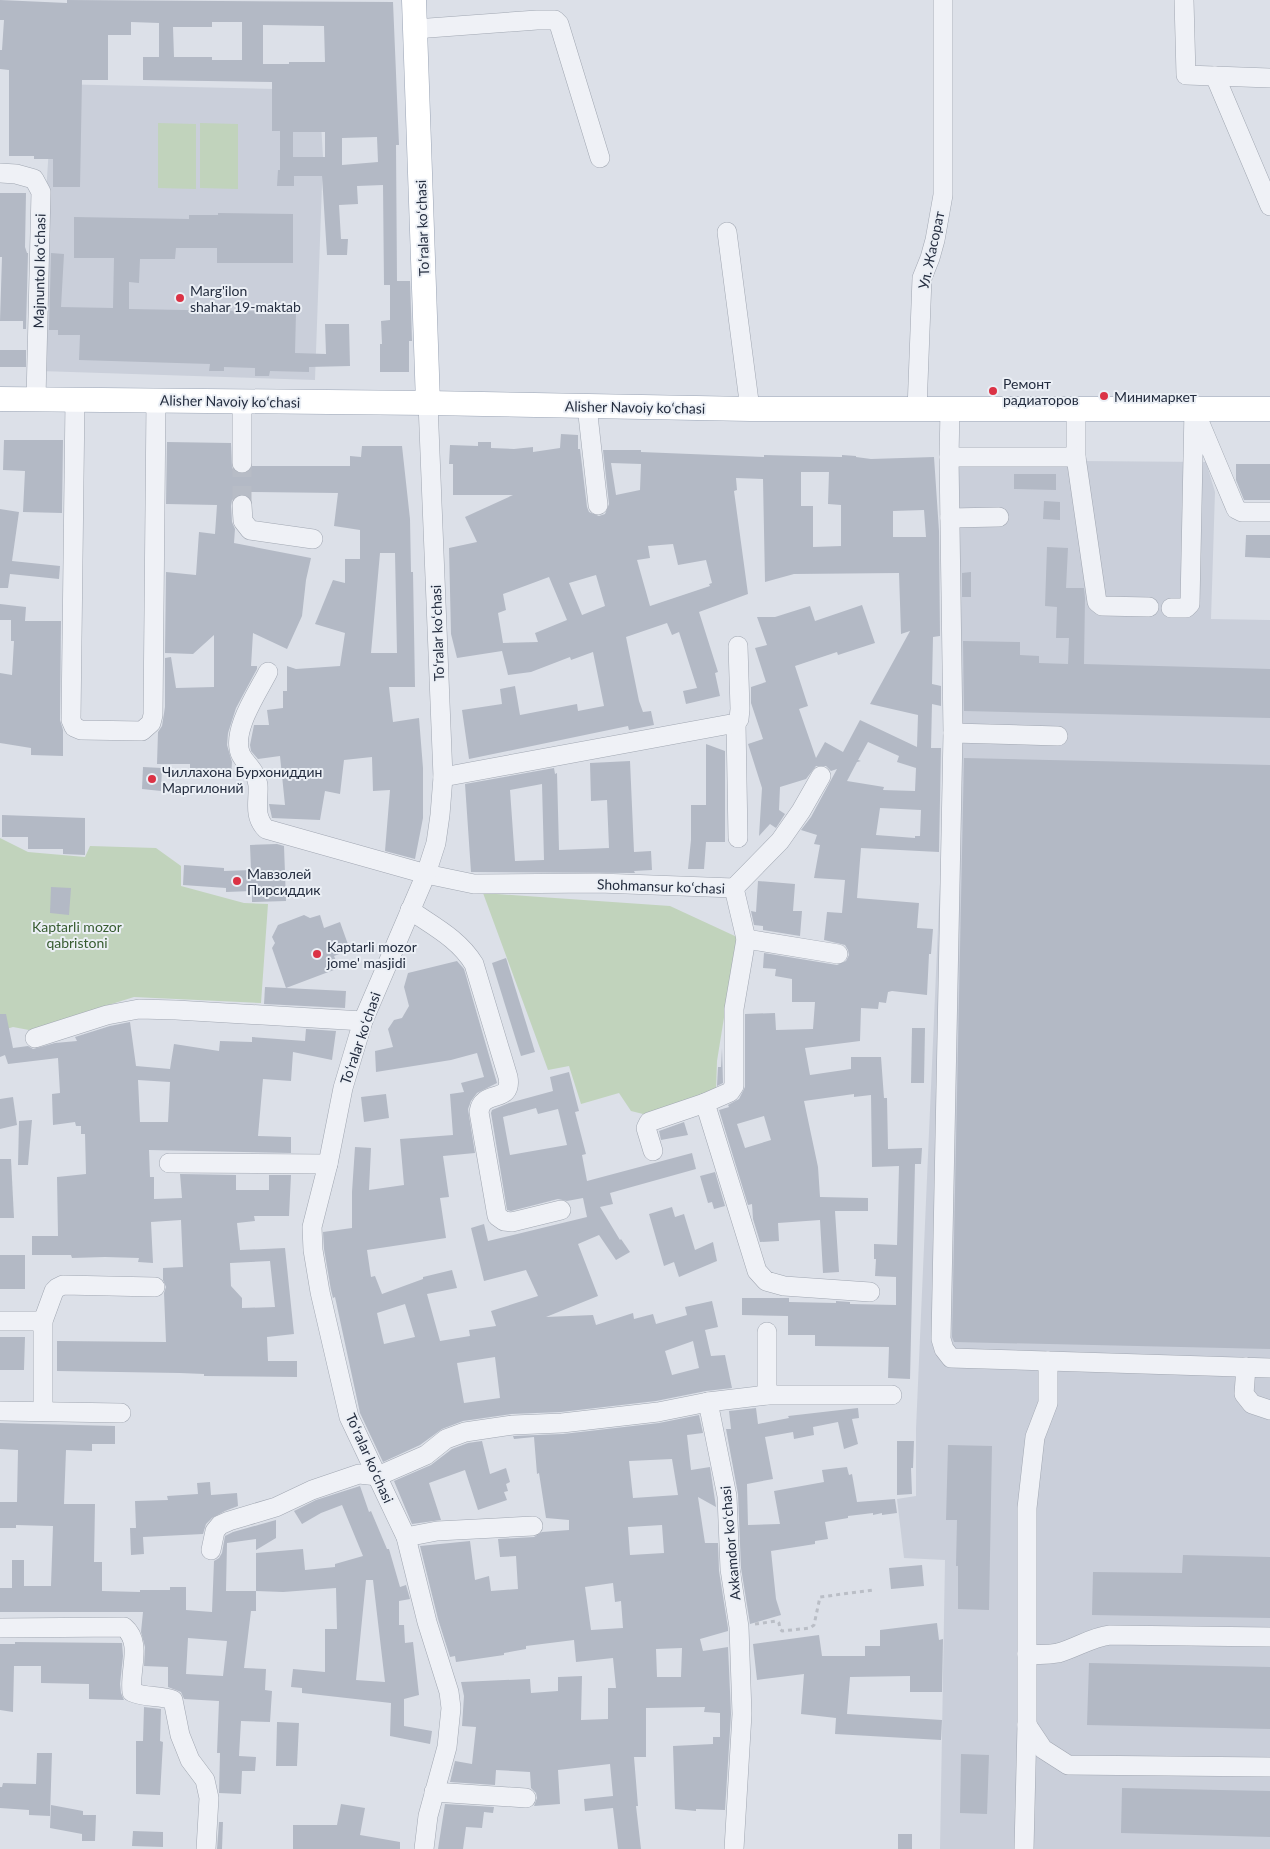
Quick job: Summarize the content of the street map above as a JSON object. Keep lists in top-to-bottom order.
{
  "streets": {
    "main road": ["Toʻralar koʻchasi", "Alisher Navoiy koʻchasi"],
    "street": [
      "Ул. Жасорат",
      "Majnuntol koʻchasi",
      "Shohmansur koʻchasi",
      "Axkamdor koʻchasi"
    ]
  },
  "crossings": [
    ["Toʻralar koʻchasi", "Alisher Navoiy koʻchasi"],
    ["Toʻralar koʻchasi", "Shohmansur koʻchasi"],
    ["Ул. Жасорат", "Alisher Navoiy koʻchasi"],
    ["Majnuntol koʻchasi", "Alisher Navoiy koʻchasi"]
  ],
  "parks": ["Kaptarli mozor qabristoni"],
  "places": [
    "Marg'ilon shahar 19-maktab",
    "Ремонт радиаторов",
    "Минимаркет",
    "Чиллахона Бурхониддин Маргилоний",
    "Мавзолей Пирсиддик",
    "Kaptarli mozor jome' masjidi"
  ]
}
